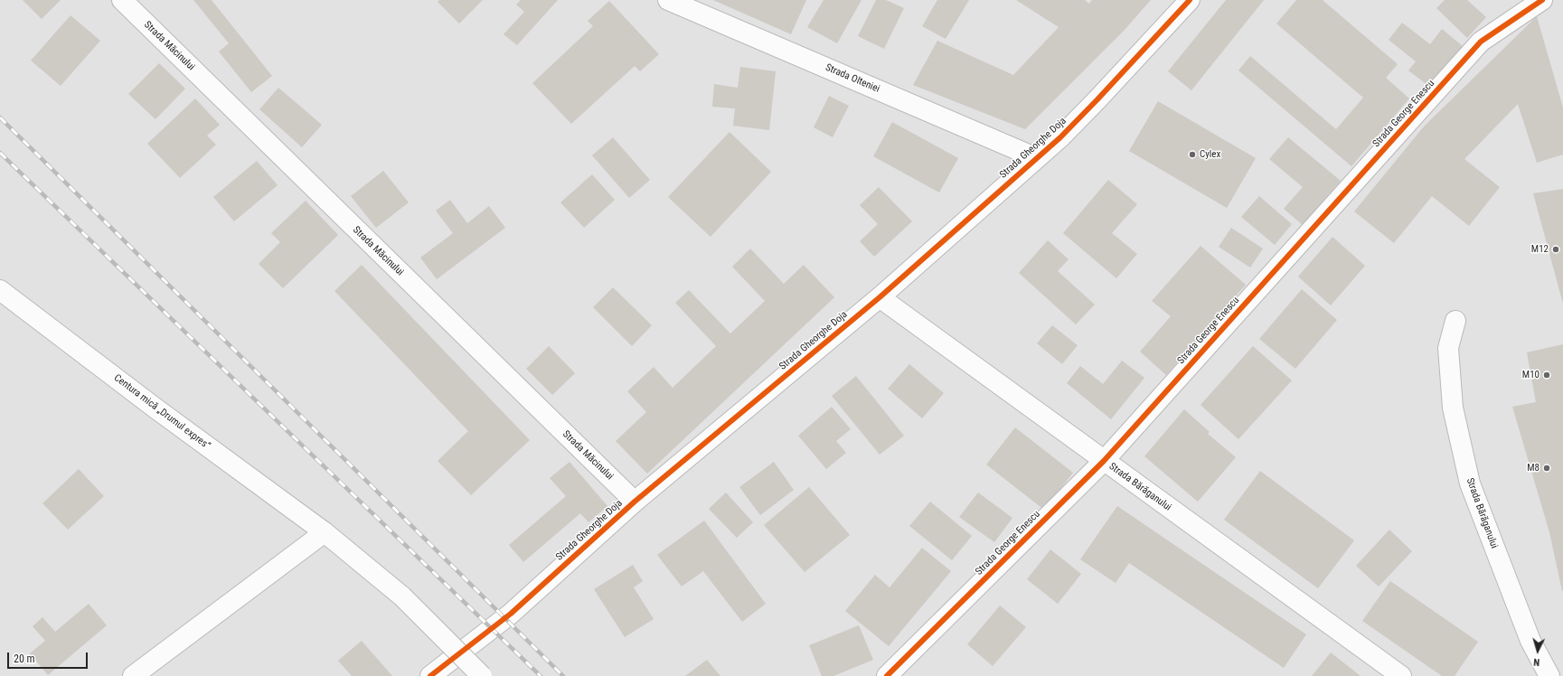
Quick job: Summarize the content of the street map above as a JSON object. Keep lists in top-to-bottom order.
{
  "streets": {
    "street": [
      "Strada Măcinului",
      "Strada Olteniei",
      "Strada George Enescu",
      "Strada Gheorghe Doja",
      "Centura mică „Drumul expres”",
      "Strada Bărăganului"
    ]
  },
  "crossings": [
    ["Strada Măcinului", "Strada Gheorghe Doja"],
    ["Strada Olteniei", "Strada Gheorghe Doja"],
    ["Strada George Enescu", "Strada Bărăganului"],
    ["Strada Gheorghe Doja", "Strada Bărăganului"]
  ],
  "places": [
    "Cylex",
    "M12",
    "M10",
    "M8"
  ],
  "scale_bar": "20 m",
  "north": "bottom"
}
